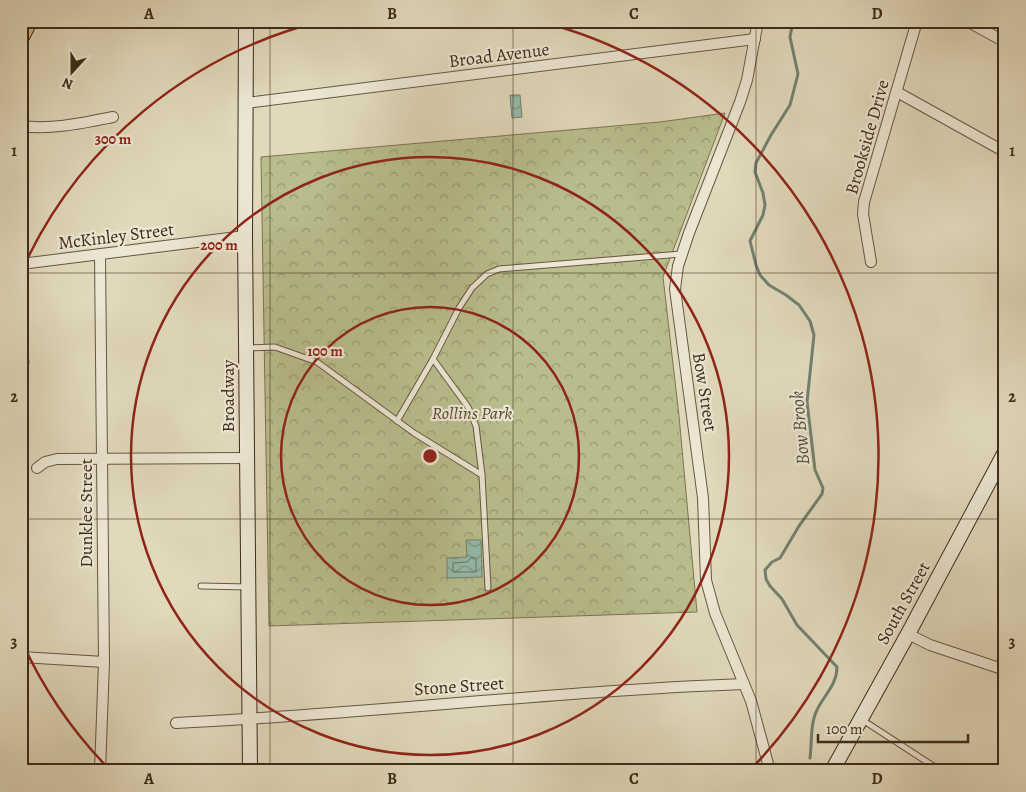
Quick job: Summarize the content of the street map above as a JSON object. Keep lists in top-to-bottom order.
{
  "streets": {
    "street": [
      "Broad Avenue",
      "Brookside Drive",
      "McKinley Street",
      "Bow Street",
      "Broadway",
      "Dunklee Street",
      "South Street",
      "Stone Street"
    ]
  },
  "crossings": [
    ["Broad Avenue", "Bow Street"],
    ["Broad Avenue", "Broadway"],
    ["McKinley Street", "Broadway"],
    ["McKinley Street", "Dunklee Street"],
    ["Bow Street", "Stone Street"],
    ["Broadway", "Stone Street"]
  ],
  "water": ["Bow Brook"],
  "parks": ["Rollins Park"],
  "scale_bar": "100 m",
  "north": "bottom",
  "grid": {
    "columns": [
      "A",
      "B",
      "C",
      "D"
    ],
    "rows": ["1", "2", "3"]
  },
  "rings": ["300 m", "200 m", "100 m"]
}
